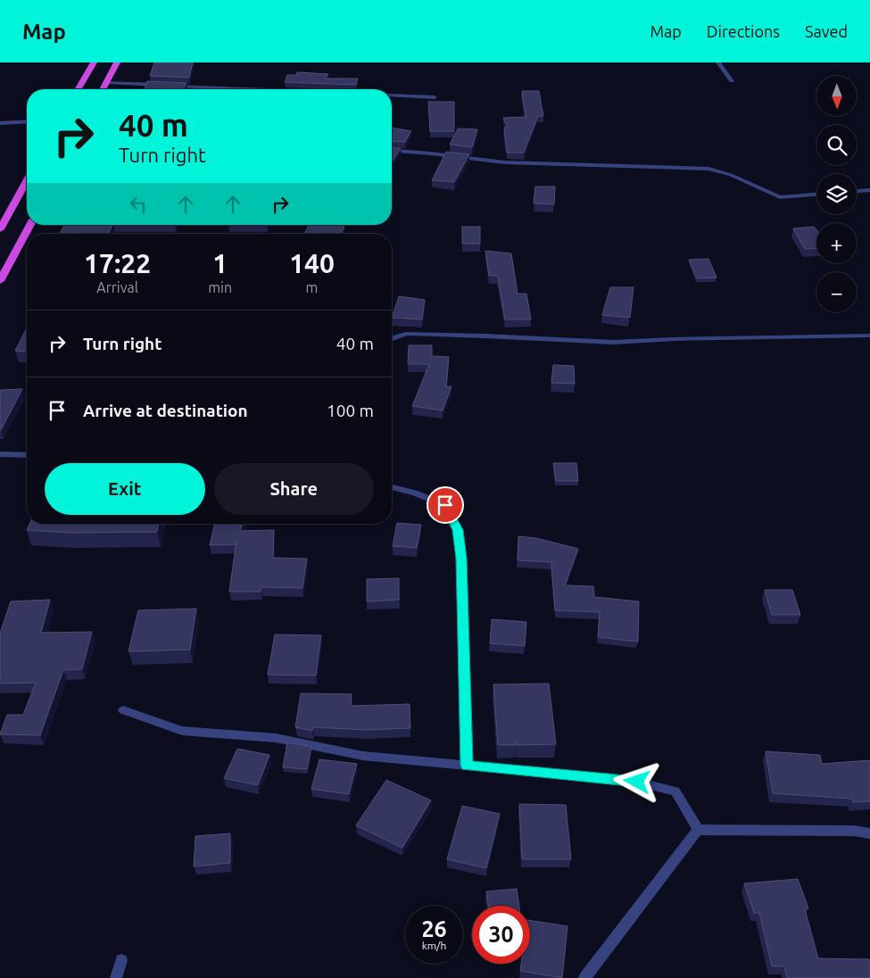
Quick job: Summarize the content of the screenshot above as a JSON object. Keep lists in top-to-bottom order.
{
  "north": "bottom",
  "page": {
    "header": "Map",
    "nav": ["Map", "Directions", "Saved"],
    "map_buttons": ["+", "−"],
    "turn": ["40 m", "Turn right"],
    "eta": [
      "17:22",
      "Arrival",
      "1",
      "min",
      "140",
      "m"
    ],
    "list": [
      {
        "name": "Turn right",
        "value": "40 m"
      },
      {
        "name": "Arrive at destination",
        "value": "100 m"
      }
    ],
    "buttons": ["Exit", "Share"],
    "speed": "26 km/h",
    "limit": "30"
  }
}
